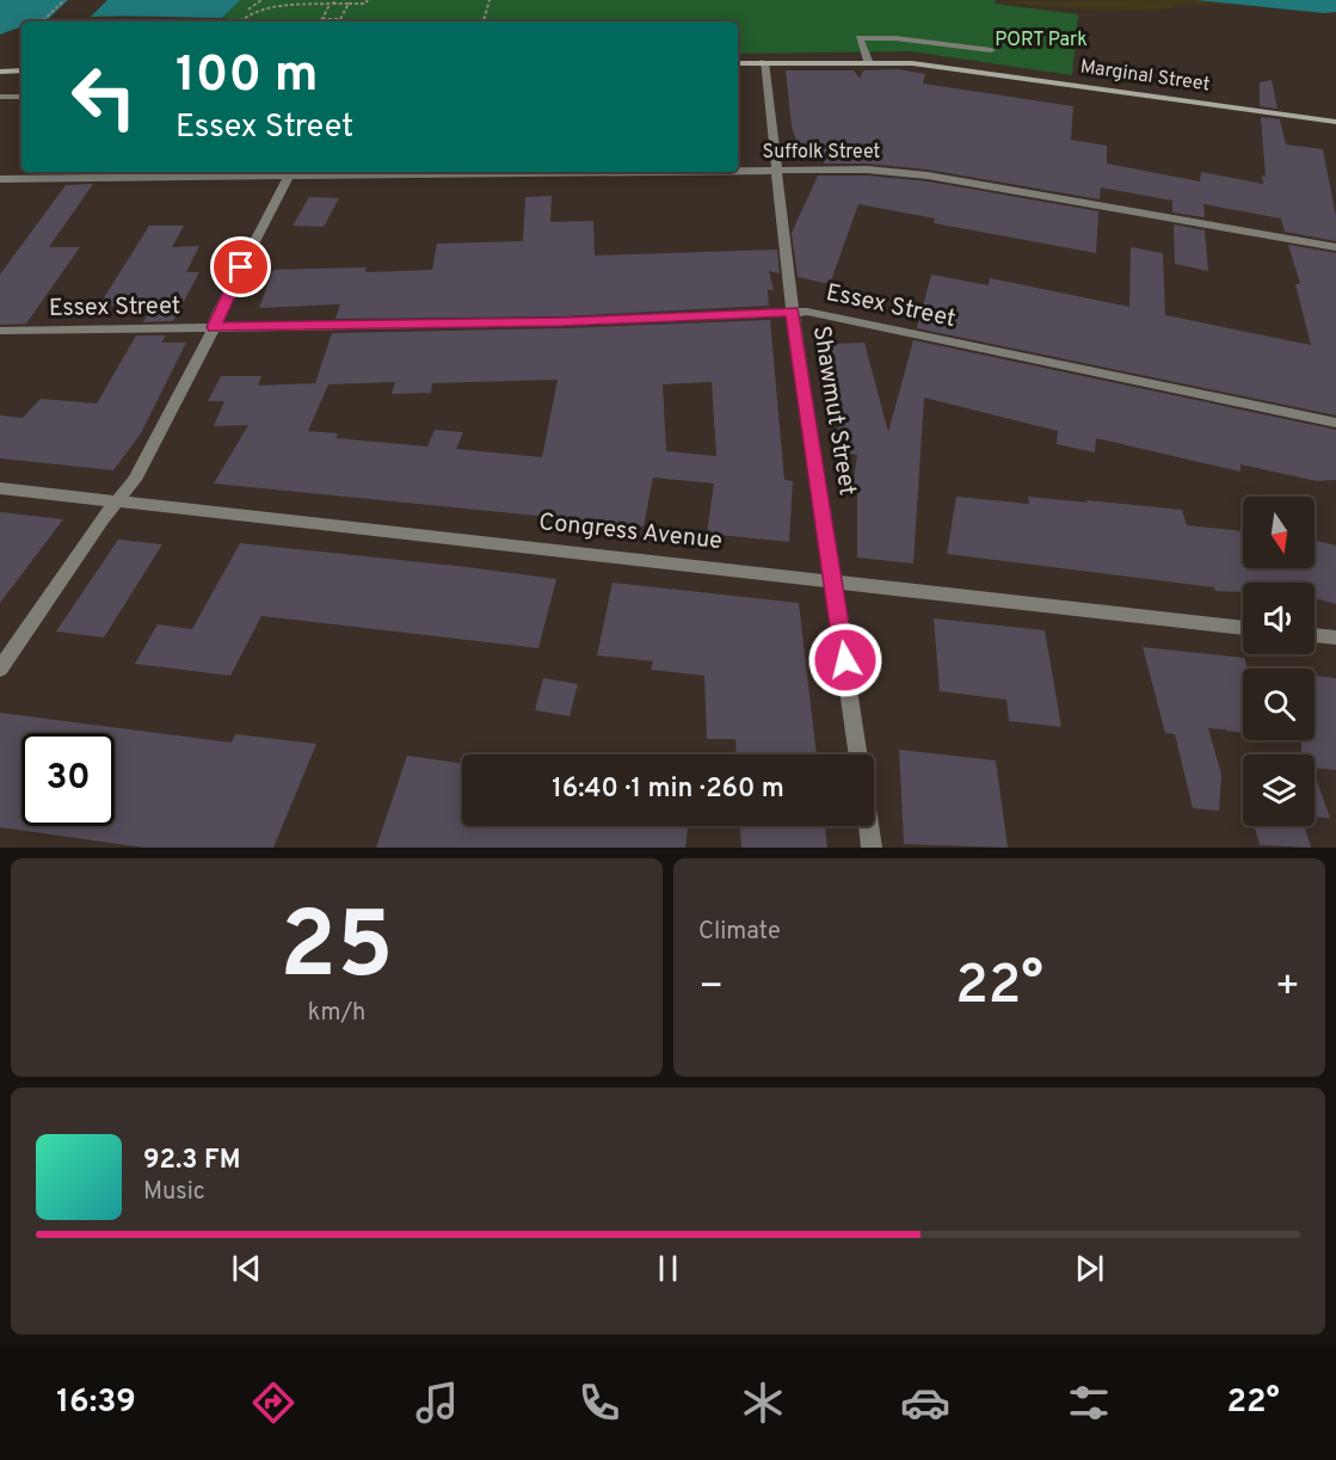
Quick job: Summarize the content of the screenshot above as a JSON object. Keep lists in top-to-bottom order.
{
  "streets": {
    "main road": ["Marginal Street"],
    "street": [
      "Suffolk Street",
      "Essex Street",
      "Shawmut Street",
      "Congress Avenue"
    ]
  },
  "crossings": [
    ["Marginal Street", "Shawmut Street"],
    ["Suffolk Street", "Shawmut Street"],
    ["Essex Street", "Shawmut Street"],
    ["Shawmut Street", "Congress Avenue"]
  ],
  "parks": ["PORT Park"],
  "north": "bottom",
  "page": {
    "turn": ["100 m", "Essex Street"],
    "limit": "30",
    "trip": "16:40 · 1 min · 260 m",
    "tile": [
      ["25", "km/h"],
      "Climate"
    ],
    "heat": ["−", "22°", "+"],
    "song": ["92.3 FM", "Music"],
    "tabs": ["16:39", "22°"]
  }
}
